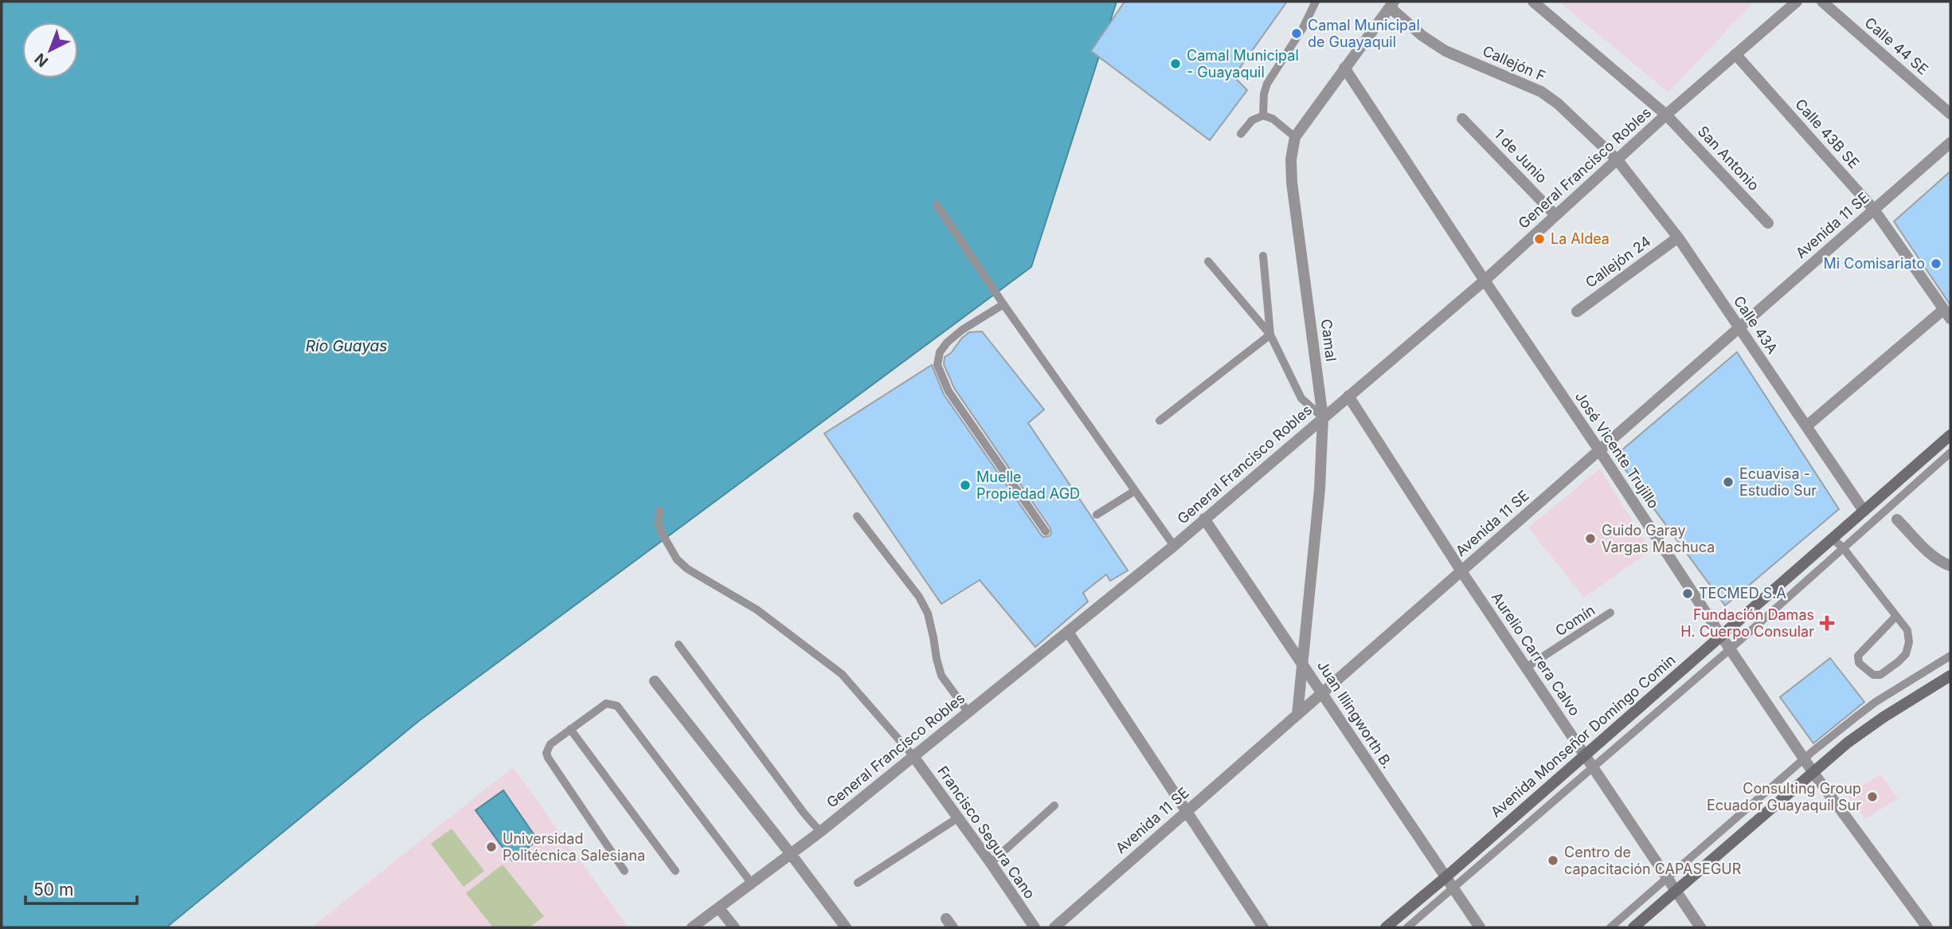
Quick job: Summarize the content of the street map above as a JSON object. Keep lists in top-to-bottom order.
{
  "streets": {
    "main road": ["Avenida Monseñor Domingo Comin"],
    "street": [
      "Calle 44 SE",
      "Callejón F",
      "Calle 43B SE",
      "1 de Junio",
      "San Antonio",
      "General Francisco Robles",
      "Avenida 11 SE",
      "Callejón 24",
      "Calle 43A",
      "Camal",
      "José Vicente Trujillo",
      "Aurelio Carrera Calvo",
      "Juan Illingworth B.",
      "Francisco Segura Cano"
    ],
    "lane": ["Comín"]
  },
  "crossings": [
    ["Callejón F", "General Francisco Robles"],
    ["Callejón F", "Calle 43A"],
    ["Callejón F", "Camal"],
    ["Calle 43B SE", "General Francisco Robles"],
    ["Calle 43B SE", "Avenida 11 SE"],
    ["1 de Junio", "General Francisco Robles"],
    ["San Antonio", "General Francisco Robles"],
    ["General Francisco Robles", "Calle 43A"],
    ["General Francisco Robles", "Camal"],
    ["General Francisco Robles", "José Vicente Trujillo"],
    ["General Francisco Robles", "Aurelio Carrera Calvo"],
    ["General Francisco Robles", "Juan Illingworth B."],
    ["General Francisco Robles", "Francisco Segura Cano"],
    ["Avenida 11 SE", "Calle 43A"],
    ["Avenida 11 SE", "Camal"],
    ["Avenida 11 SE", "José Vicente Trujillo"],
    ["Avenida 11 SE", "Aurelio Carrera Calvo"],
    ["Avenida 11 SE", "Juan Illingworth B."],
    ["Callejón 24", "Calle 43A"],
    ["Calle 43A", "Avenida Monseñor Domingo Comin"],
    ["Camal", "José Vicente Trujillo"],
    ["Camal", "Juan Illingworth B."],
    ["José Vicente Trujillo", "Avenida Monseñor Domingo Comin"],
    ["Comín", "Aurelio Carrera Calvo"],
    ["Aurelio Carrera Calvo", "Avenida Monseñor Domingo Comin"],
    ["Juan Illingworth B.", "Avenida Monseñor Domingo Comin"]
  ],
  "water": ["Río Guayas"],
  "places": {
    "other": [
      "Camal Municipal de Guayaquil",
      "Camal Municipal - Guayaquil",
      "La Aldea",
      "Mi Comisariato",
      "Ecuavisa - Estudio Sur",
      "Muelle Propiedad AGD",
      "Guido Garay Vargas Machuca",
      "TECMED S.A",
      "Consulting Group Ecuador Guayaquil Sur",
      "Universidad Politécnica Salesiana",
      "Centro de capacitación CAPASEGUR"
    ],
    "health": ["Fundación Damas H. Cuerpo Consular"]
  },
  "scale_bar": "50 m",
  "north": "bottom left"
}
